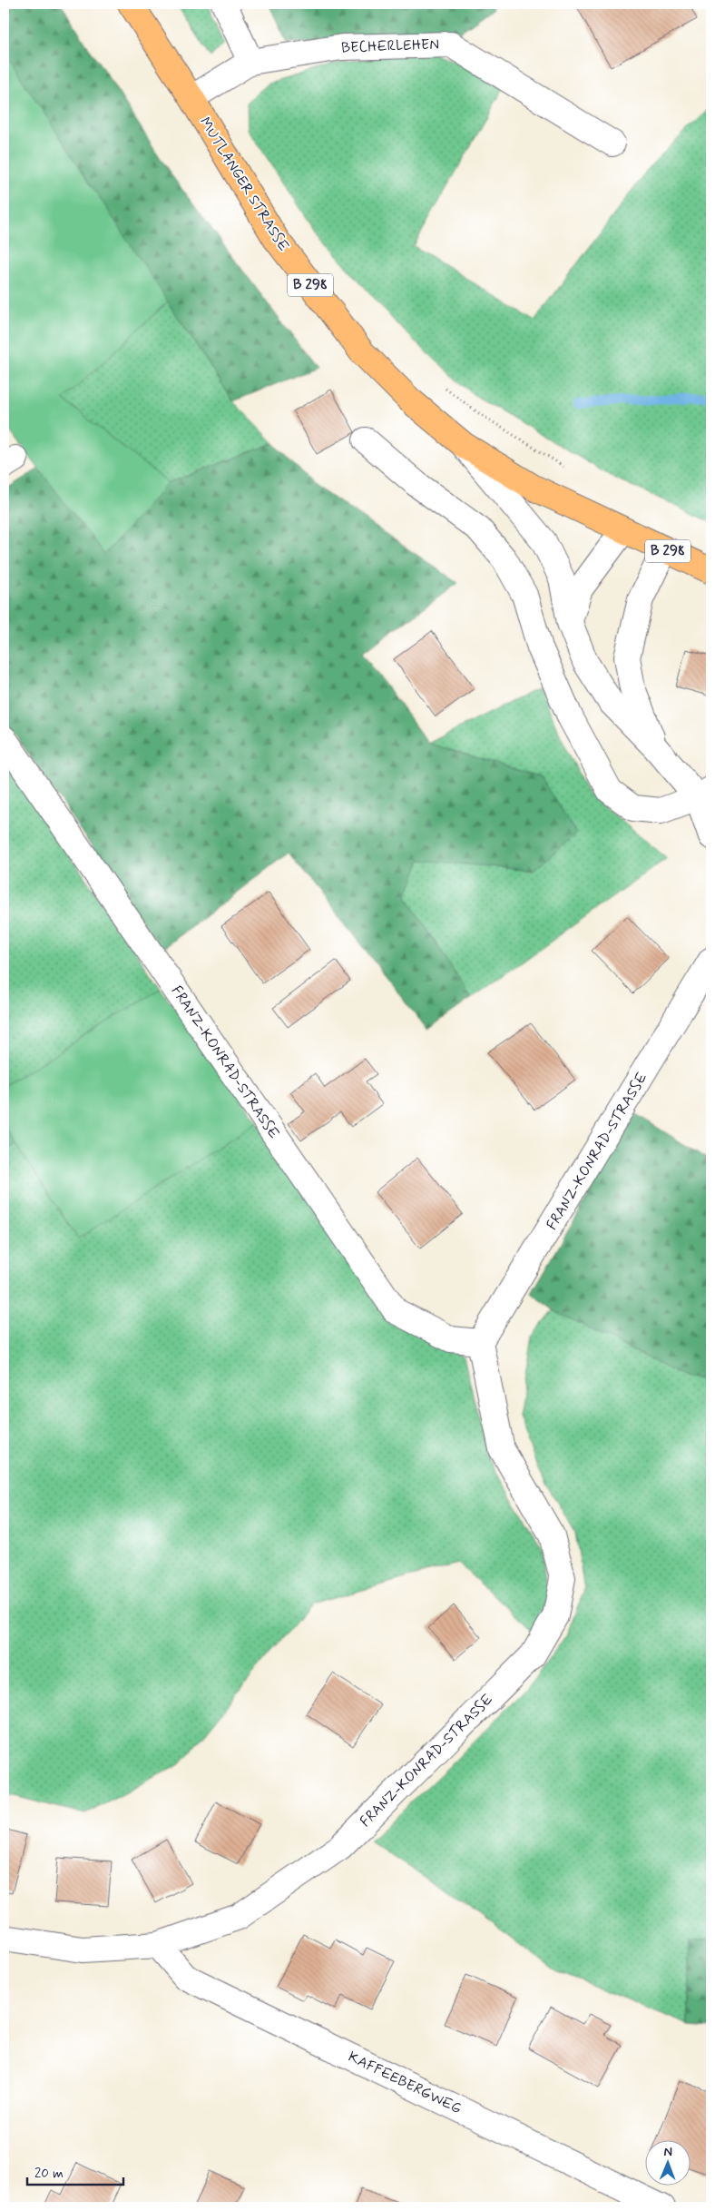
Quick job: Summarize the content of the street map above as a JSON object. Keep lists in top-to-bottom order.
{
  "streets": {
    "main road": ["MUTLANGER STRASSE", "B 298"],
    "street": ["BECHERLEHEN", "FRANZ-KONRAD-STRASSE", "KAFFEEBERGWEG"]
  },
  "crossings": [
    ["BECHERLEHEN", "MUTLANGER STRASSE"],
    ["FRANZ-KONRAD-STRASSE", "KAFFEEBERGWEG"]
  ],
  "scale_bar": "20 m",
  "north": "top"
}
